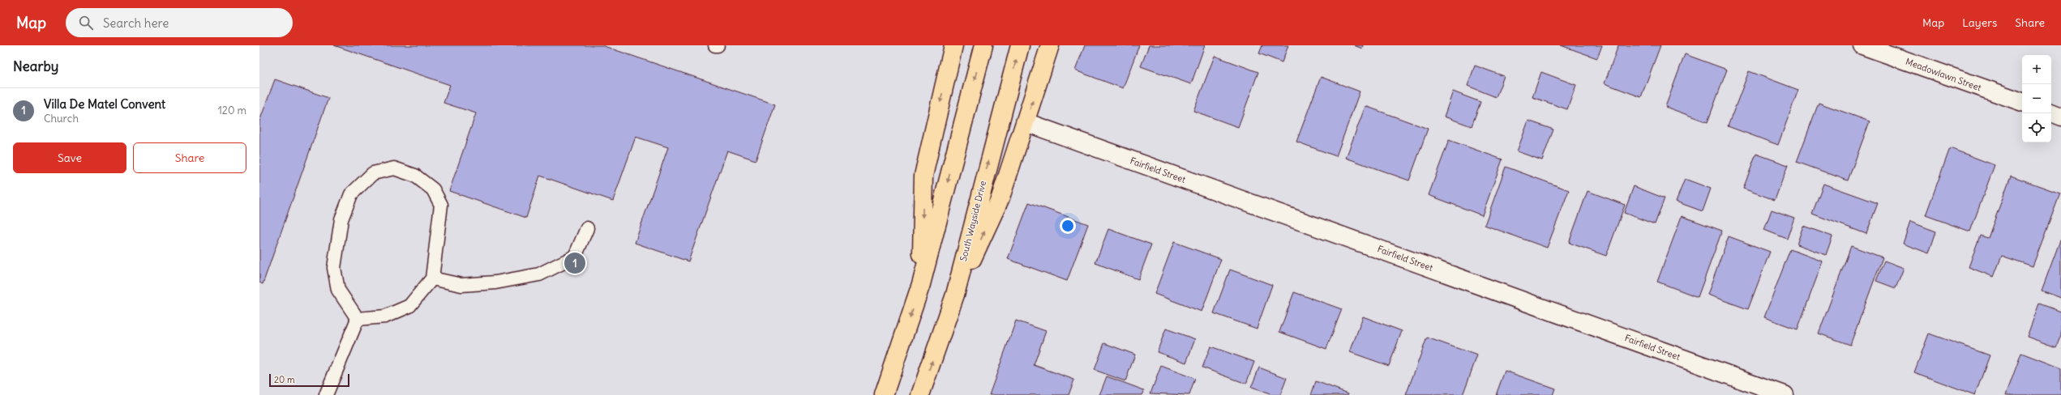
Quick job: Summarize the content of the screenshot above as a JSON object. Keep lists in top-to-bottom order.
{
  "streets": {
    "main road": ["South Wayside Drive"],
    "street": ["Meadowlawn Street", "Fairfield Street"]
  },
  "scale_bar": "20 m",
  "page": {
    "header": "Map",
    "search": "Search here",
    "nav": ["Map", "Layers", "Share"],
    "heading": "Nearby",
    "map_buttons": ["+", "−"],
    "list": [
      {
        "mark": "1",
        "name": "Villa De Matel Convent",
        "note": "Church",
        "value": "120 m"
      }
    ],
    "buttons": ["Save", "Share"],
    "pins": "1",
    "scale": "20 m"
  }
}
